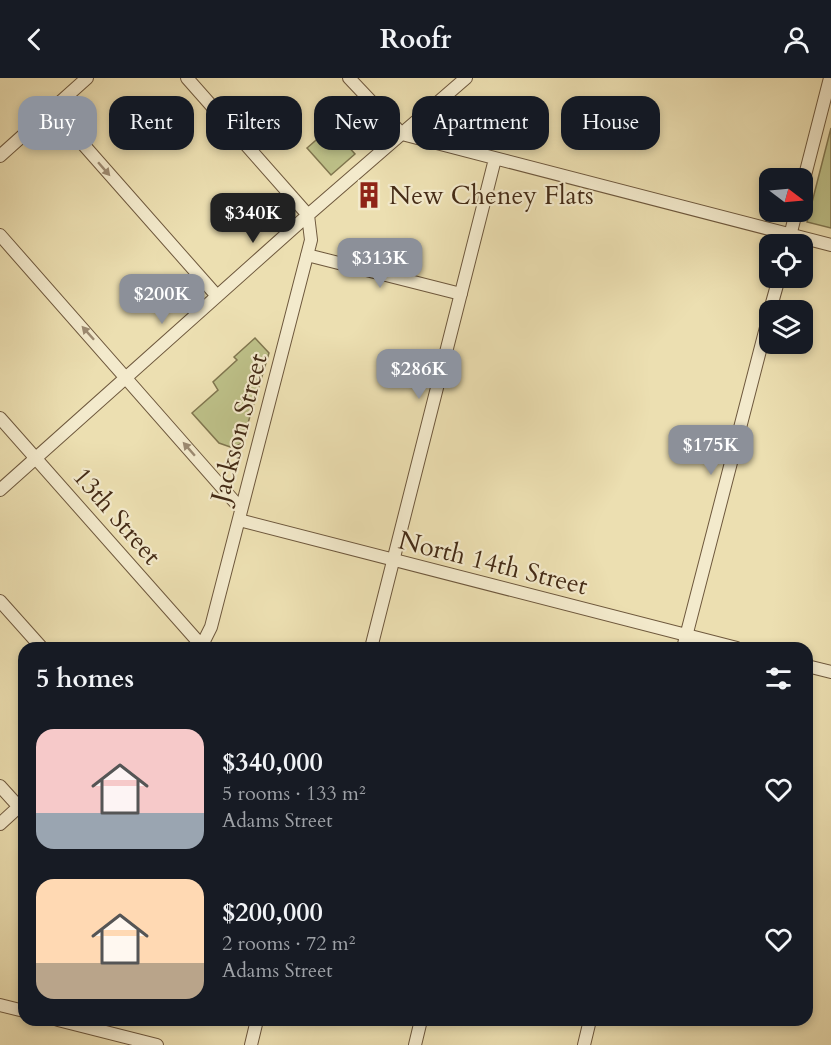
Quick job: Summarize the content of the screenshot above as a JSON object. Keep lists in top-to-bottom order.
{
  "streets": {
    "street": ["Jackson Street", "13th Street", "North 14th Street"]
  },
  "crossings": [
    ["Jackson Street", "North 14th Street"]
  ],
  "places": {
    "building": ["New Cheney Flats"]
  },
  "north": "right",
  "page": {
    "header": "Roofr",
    "chip": [
      "Buy",
      "Rent",
      "Filters",
      "New",
      "Apartment",
      "House"
    ],
    "price": [
      "$340K",
      "$313K",
      "$200K",
      "$286K",
      "$175K"
    ],
    "heading": "5 homes",
    "list": [
      {
        "name": "$340,000",
        "note": "5 rooms · 133 m² · Adams Street"
      },
      {
        "name": "$200,000",
        "note": "2 rooms · 72 m² · Adams Street"
      }
    ]
  }
}
